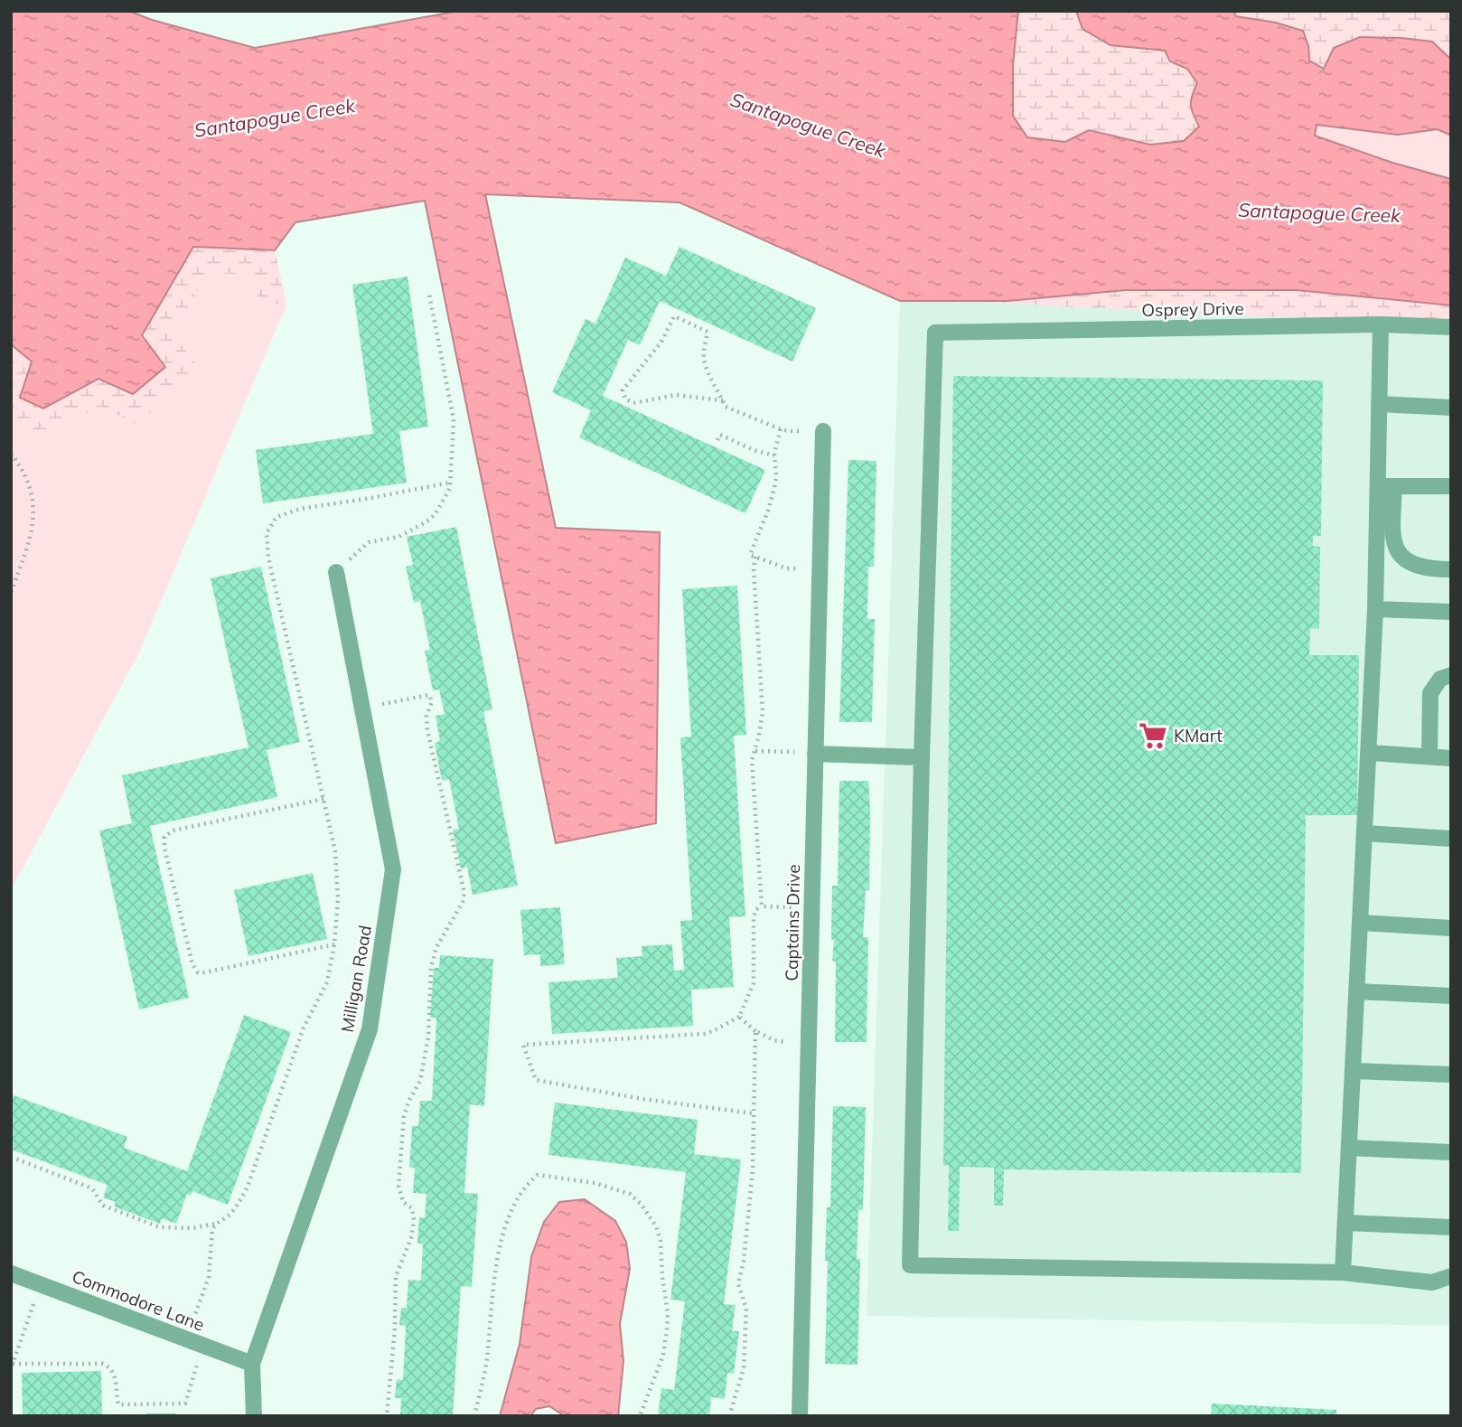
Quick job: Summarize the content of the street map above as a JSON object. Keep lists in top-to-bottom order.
{
  "streets": {
    "street": [
      "Osprey Drive",
      "Captains Drive",
      "Milligan Road",
      "Commodore Lane"
    ]
  },
  "crossings": [
    ["Milligan Road", "Commodore Lane"]
  ],
  "water": ["Santapogue Creek"],
  "places": {
    "supermarket": ["KMart"]
  }
}
